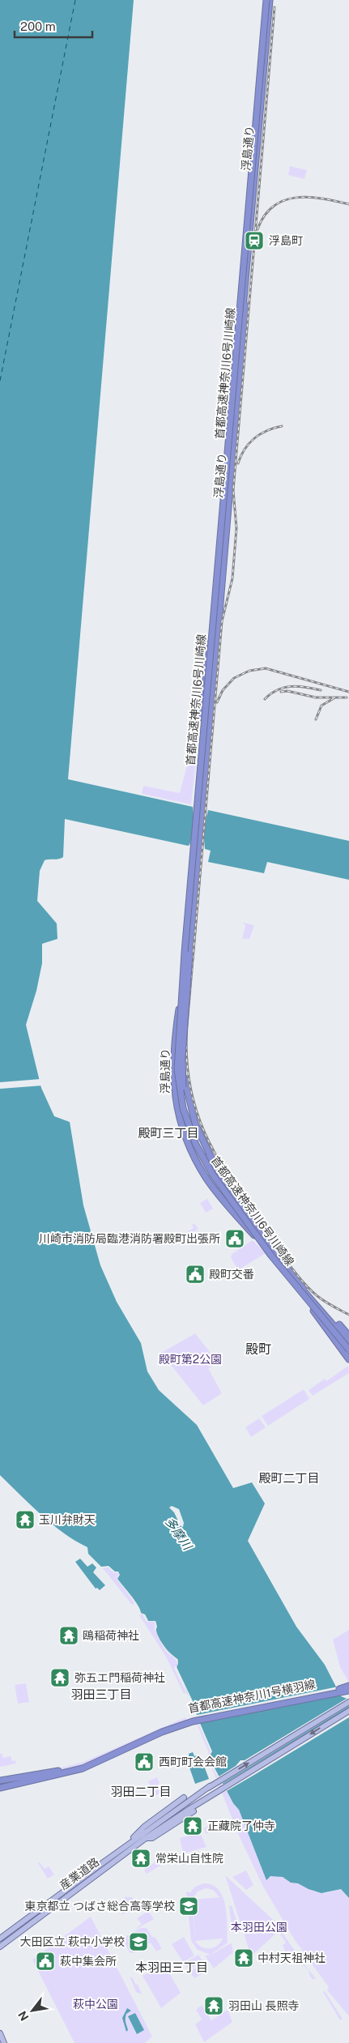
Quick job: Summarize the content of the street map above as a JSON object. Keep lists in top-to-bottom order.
{
  "streets": {
    "highway": ["浮島通り", "首都高速神奈川6号川崎線", "首都高速神奈川1号横羽線"],
    "main road": ["産業道路"]
  },
  "crossings": [
    ["浮島通り", "首都高速神奈川6号川崎線"]
  ],
  "districts": [
    "殿町三丁目",
    "殿町",
    "殿町二丁目",
    "羽田三丁目",
    "羽田二丁目",
    "本羽田三丁目"
  ],
  "water": ["多摩川"],
  "parks": ["殿町第2公園", "本羽田公園", "萩中公園"],
  "places": {
    "station": ["浮島町"],
    "public building": [
      "川崎市消防局臨港消防署殿町出張所",
      "殿町交番",
      "西町町会会館",
      "萩中集会所"
    ],
    "temple": [
      "玉川弁財天",
      "鴎稲荷神社",
      "弥五エ門稲荷神社",
      "正藏院了仲寺",
      "常栄山自性院",
      "中村天祖神社",
      "羽田山 長照寺"
    ],
    "school or university": ["東京都立 つばさ総合高等学校", "大田区立 萩中小学校"]
  },
  "scale_bar": "200 m",
  "north": "bottom left"
}
